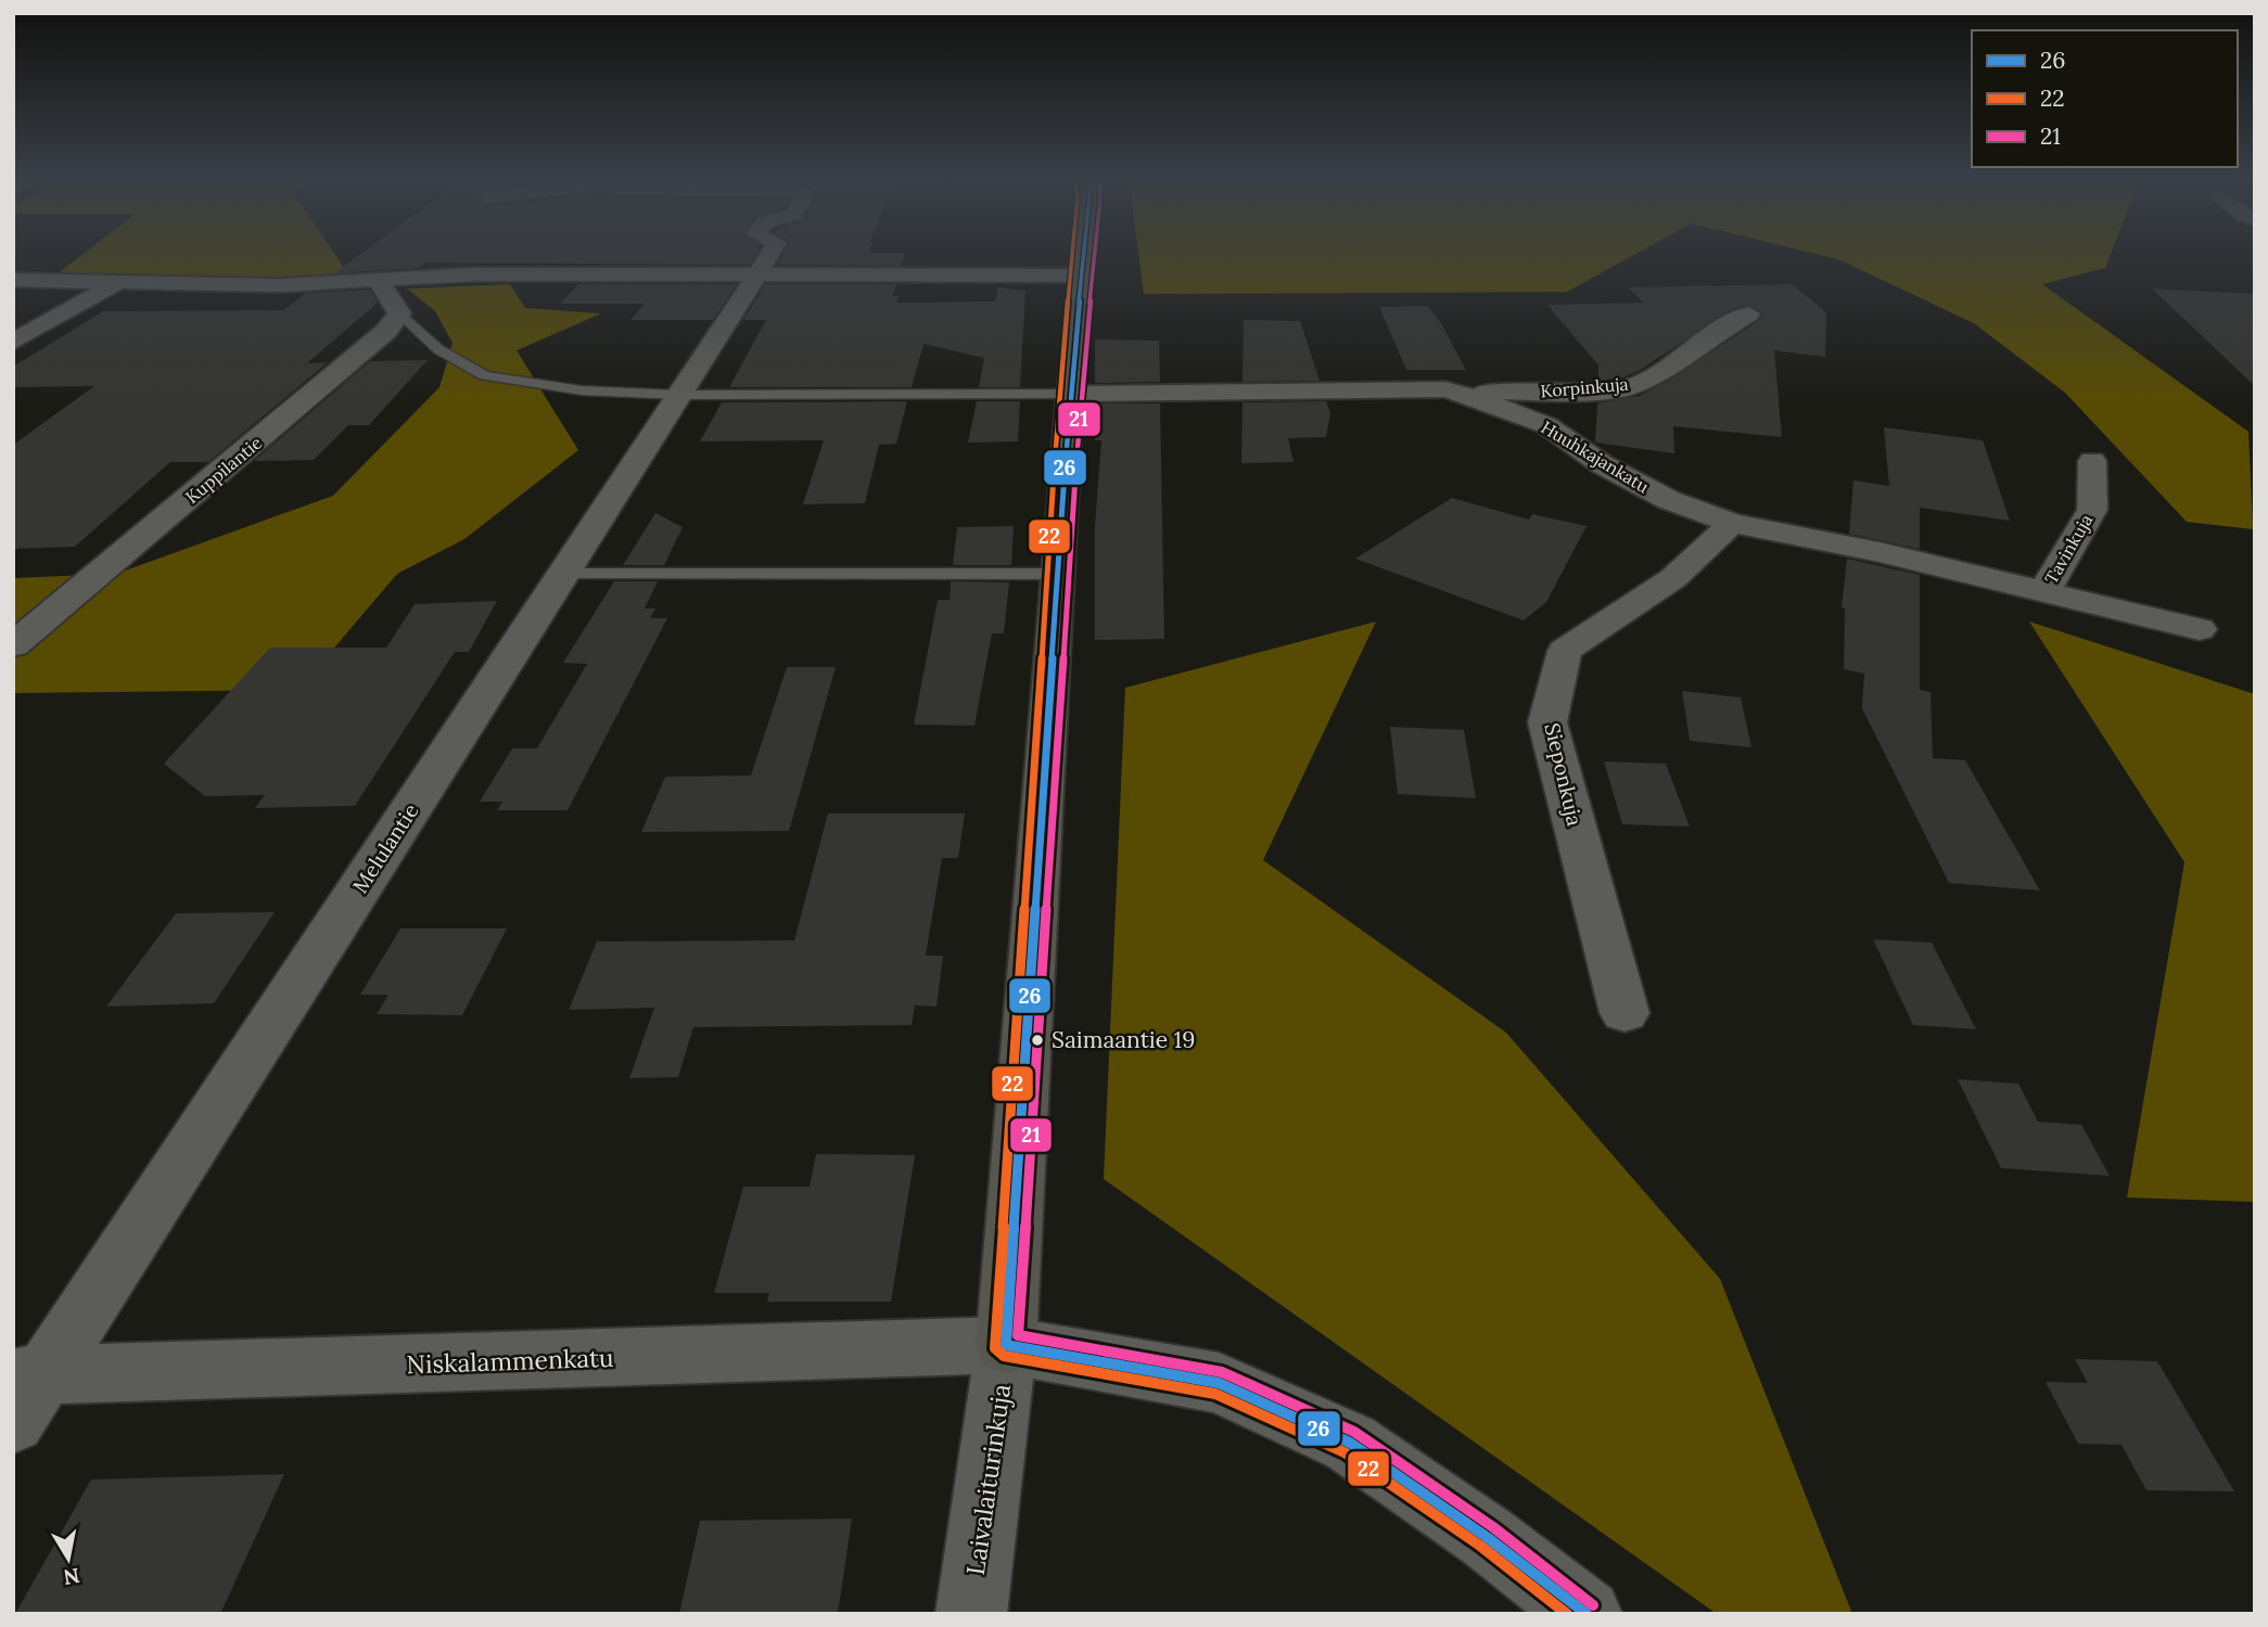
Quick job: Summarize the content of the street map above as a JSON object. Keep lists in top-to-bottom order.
{
  "streets": {
    "street": [
      "Korpinkuja",
      "Huuhkajankatu",
      "Kuppilantie",
      "Tavinkuja",
      "Sieponkuja",
      "Melulantie",
      "Niskalammenkatu",
      "Laivalaiturinkuja"
    ]
  },
  "crossings": [
    ["Korpinkuja", "Huuhkajankatu"],
    ["Huuhkajankatu", "Tavinkuja"],
    ["Huuhkajankatu", "Sieponkuja"],
    ["Melulantie", "Niskalammenkatu"],
    ["Niskalammenkatu", "Laivalaiturinkuja"]
  ],
  "places": ["Saimaantie 19"],
  "lines": ["transit line 26", "transit line 22", "transit line 21"],
  "legend": ["26", "22", "21"],
  "north": "bottom"
}
